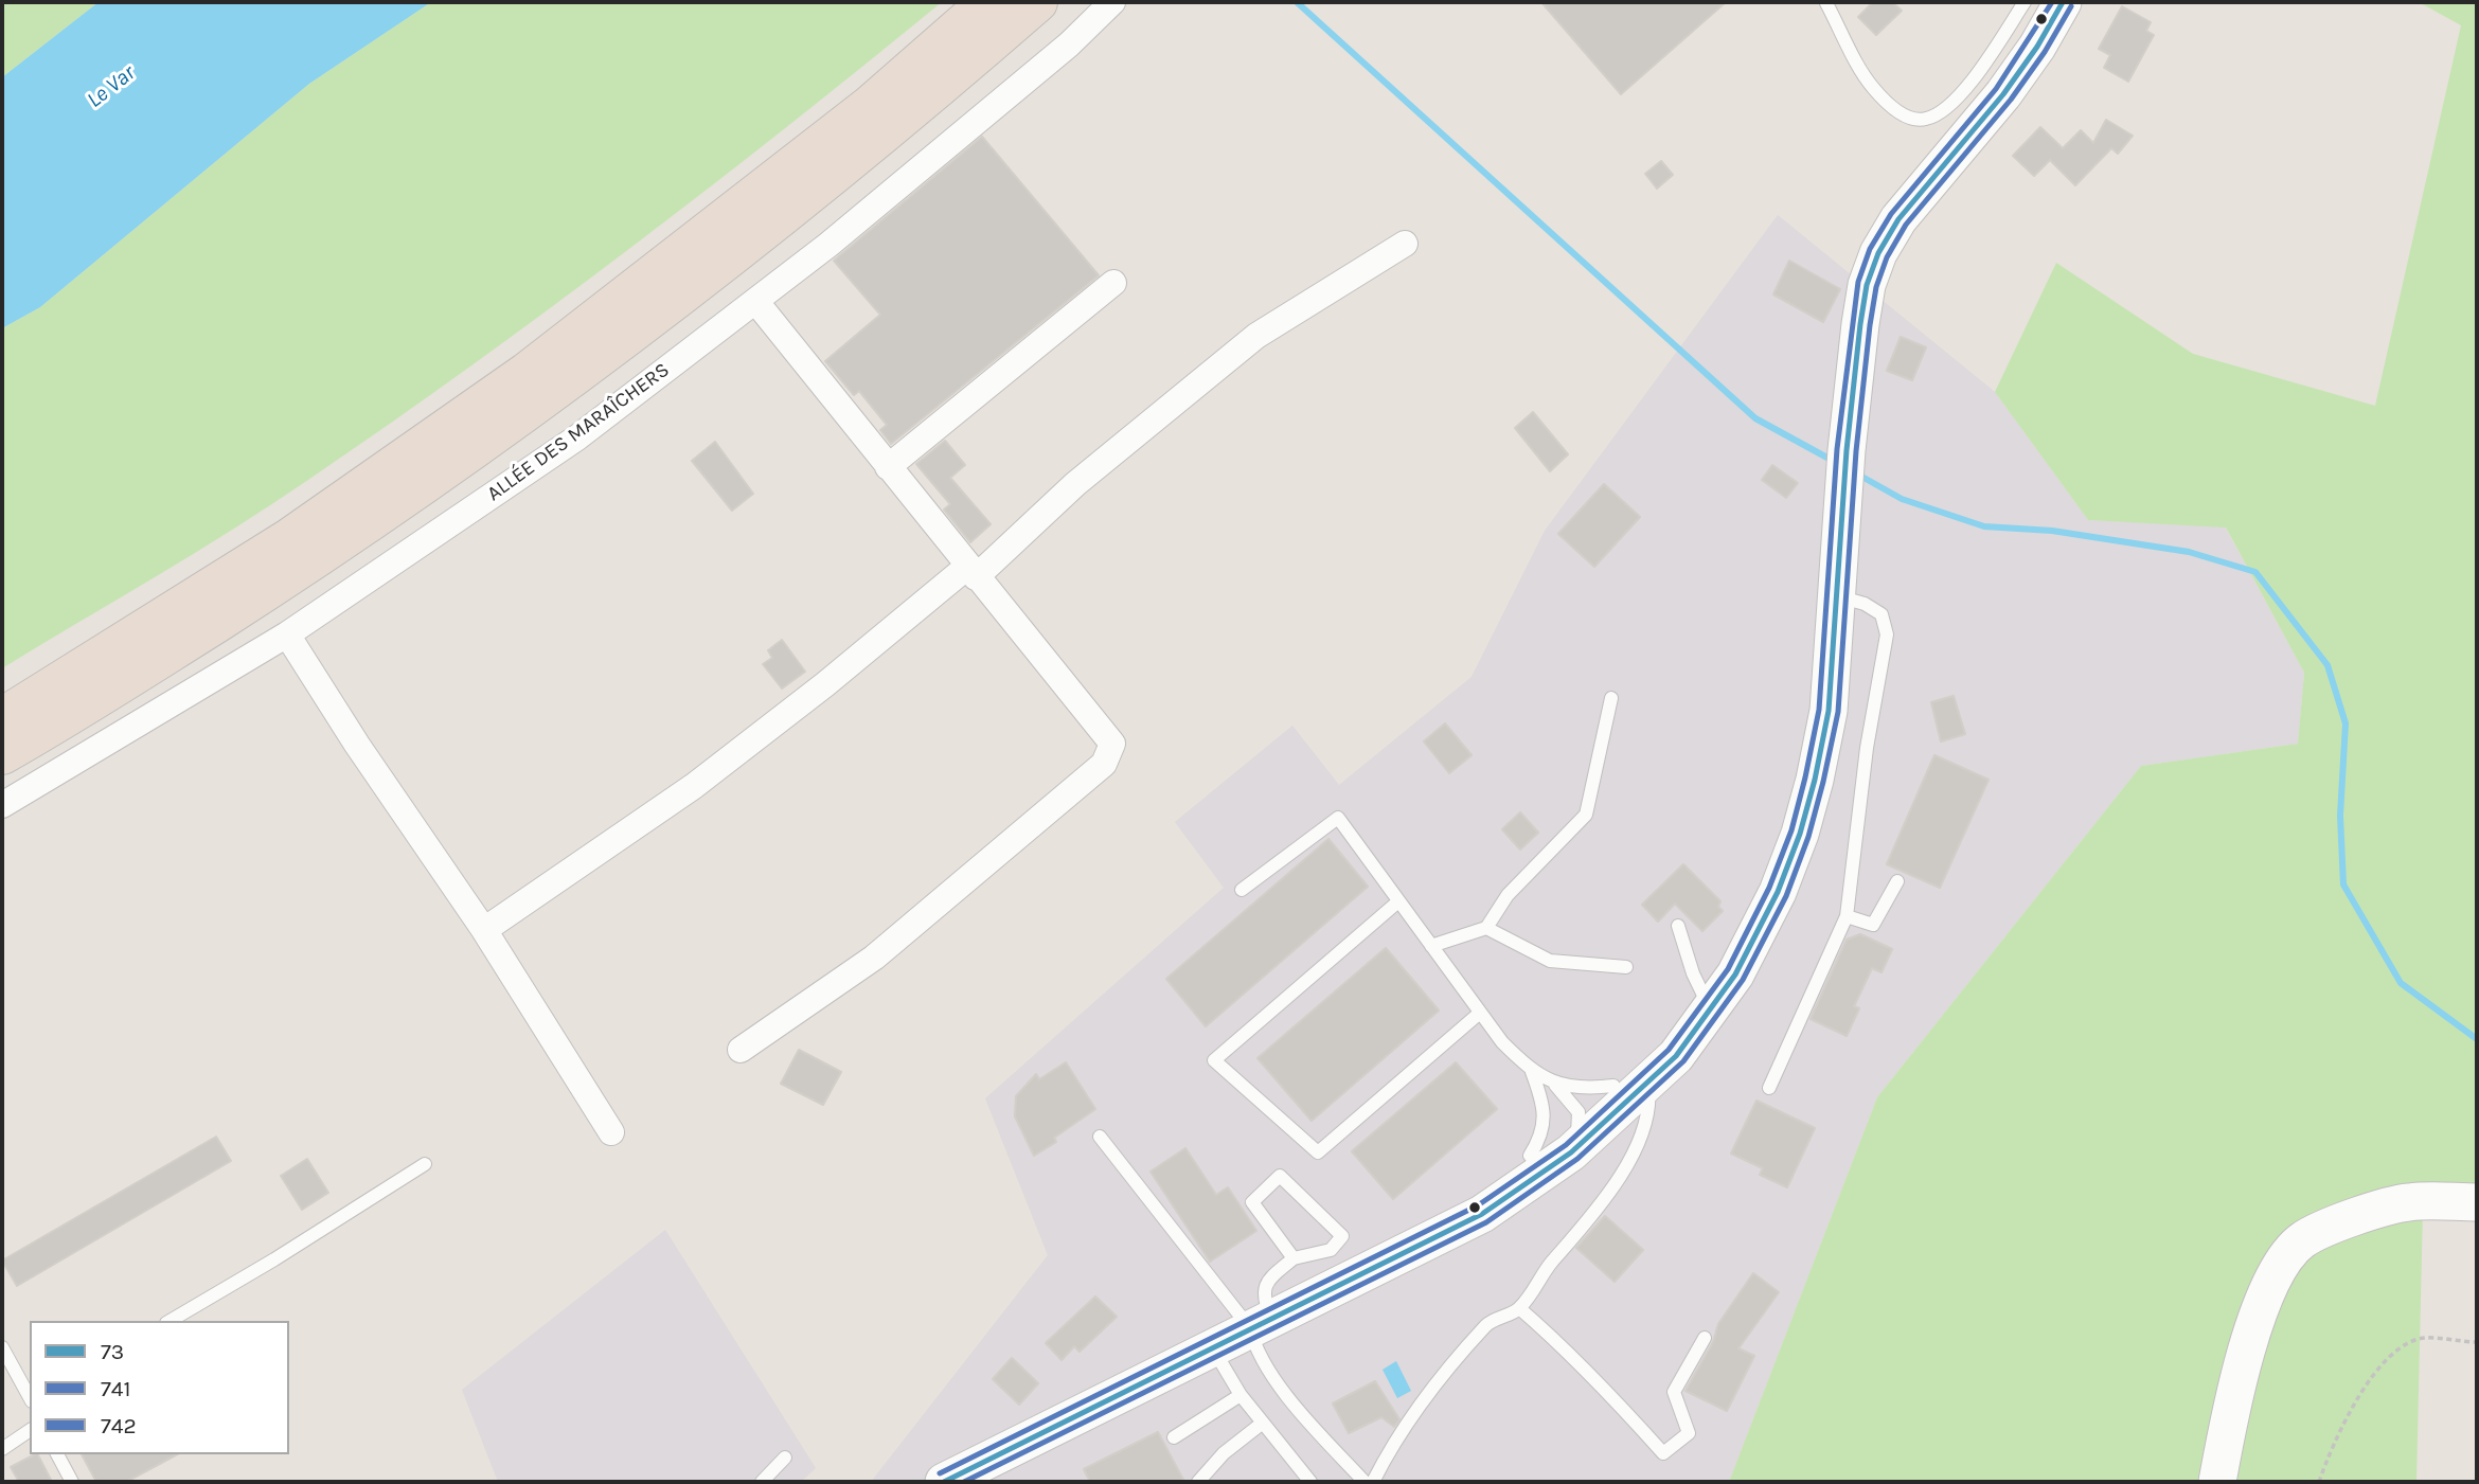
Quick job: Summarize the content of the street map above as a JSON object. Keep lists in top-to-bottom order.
{
  "streets": {
    "street": ["ALLÉE DES MARAÎCHERS"]
  },
  "water": ["Le Var"],
  "lines": ["transit line 73", "transit line 742", "transit line 741"],
  "legend": ["73", "741", "742"]
}
